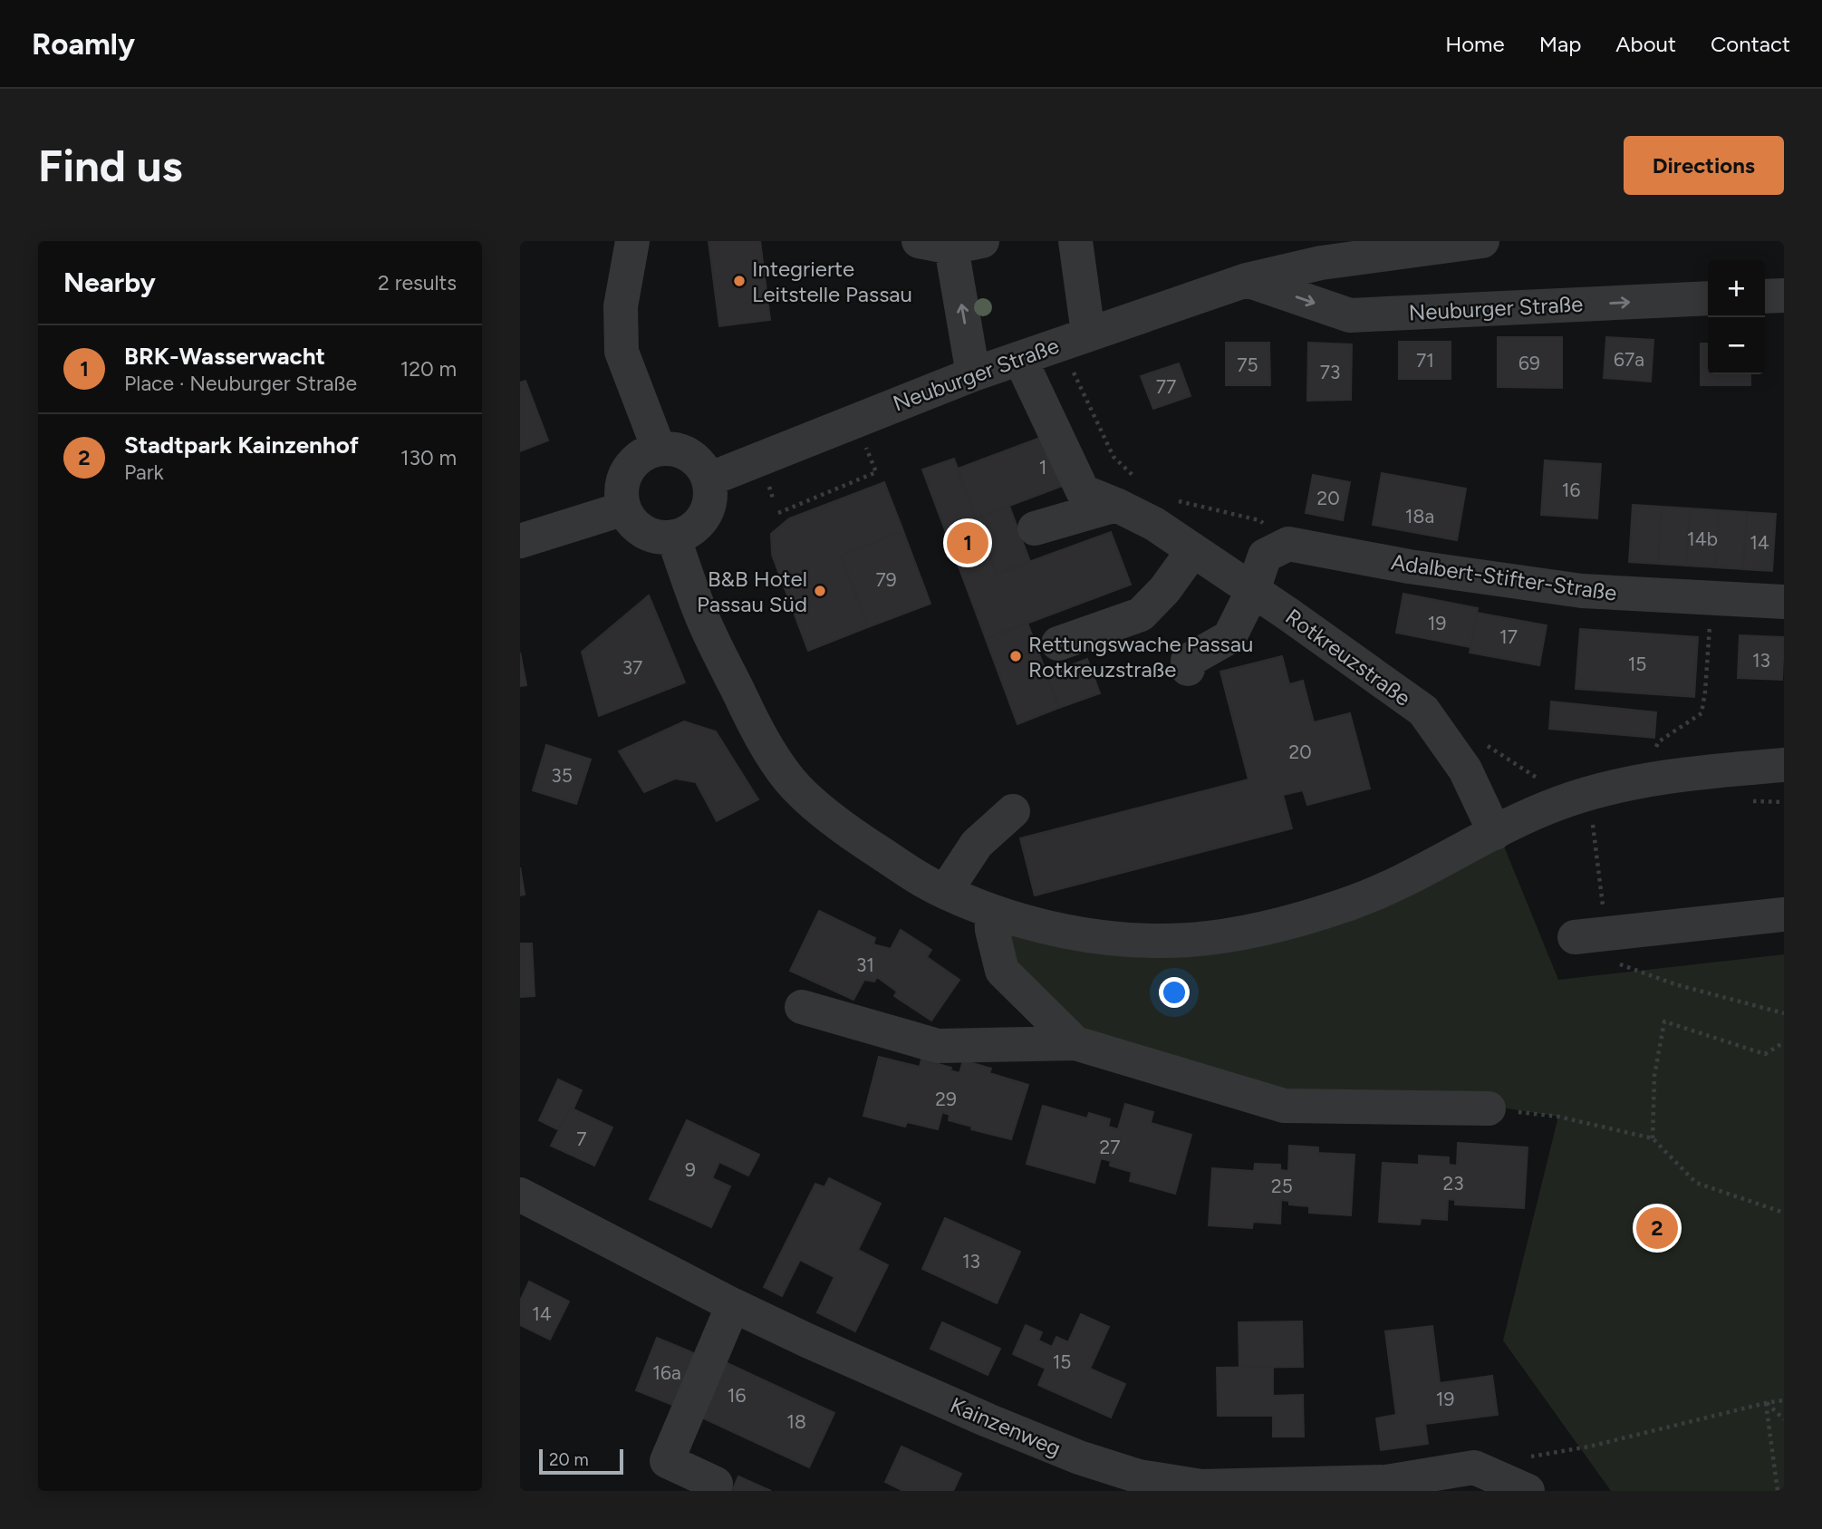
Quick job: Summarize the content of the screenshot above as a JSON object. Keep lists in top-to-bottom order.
{
  "streets": {
    "street": [
      "Neuburger Straße",
      "Adalbert-Stifter-Straße",
      "Rotkreuzstraße",
      "Kainzenweg"
    ]
  },
  "crossings": [
    ["Neuburger Straße", "Rotkreuzstraße"]
  ],
  "places": ["Integrierte Leitstelle Passau", "B&B Hotel Passau Süd", "Rettungswache Passau Rotkreuzstraße"],
  "house_numbers": [
    "67a",
    "71",
    "69",
    "75",
    "73",
    "77",
    "1",
    "16",
    "20",
    "18a",
    "14b",
    "14",
    "79",
    "19",
    "17",
    "13",
    "15",
    "37",
    "20",
    "35",
    "31",
    "29",
    "7",
    "27",
    "9",
    "23",
    "25",
    "13",
    "14",
    "15",
    "16a",
    "16",
    "19",
    "18"
  ],
  "scale_bar": "20 m",
  "page": {
    "header": "Roamly",
    "nav": [
      "Home",
      "Map",
      "About",
      "Contact"
    ],
    "buttons": "Directions",
    "title": "Find us",
    "heading": ["Nearby", "2 results"],
    "map_buttons": ["+", "−"],
    "list": [
      {
        "mark": "1",
        "name": "BRK-Wasserwacht",
        "note": "Place · Neuburger Straße",
        "value": "120 m"
      },
      {
        "mark": "2",
        "name": "Stadtpark Kainzenhof",
        "note": "Park",
        "value": "130 m"
      }
    ],
    "pins": ["1", "2"],
    "scale": "20 m"
  }
}
